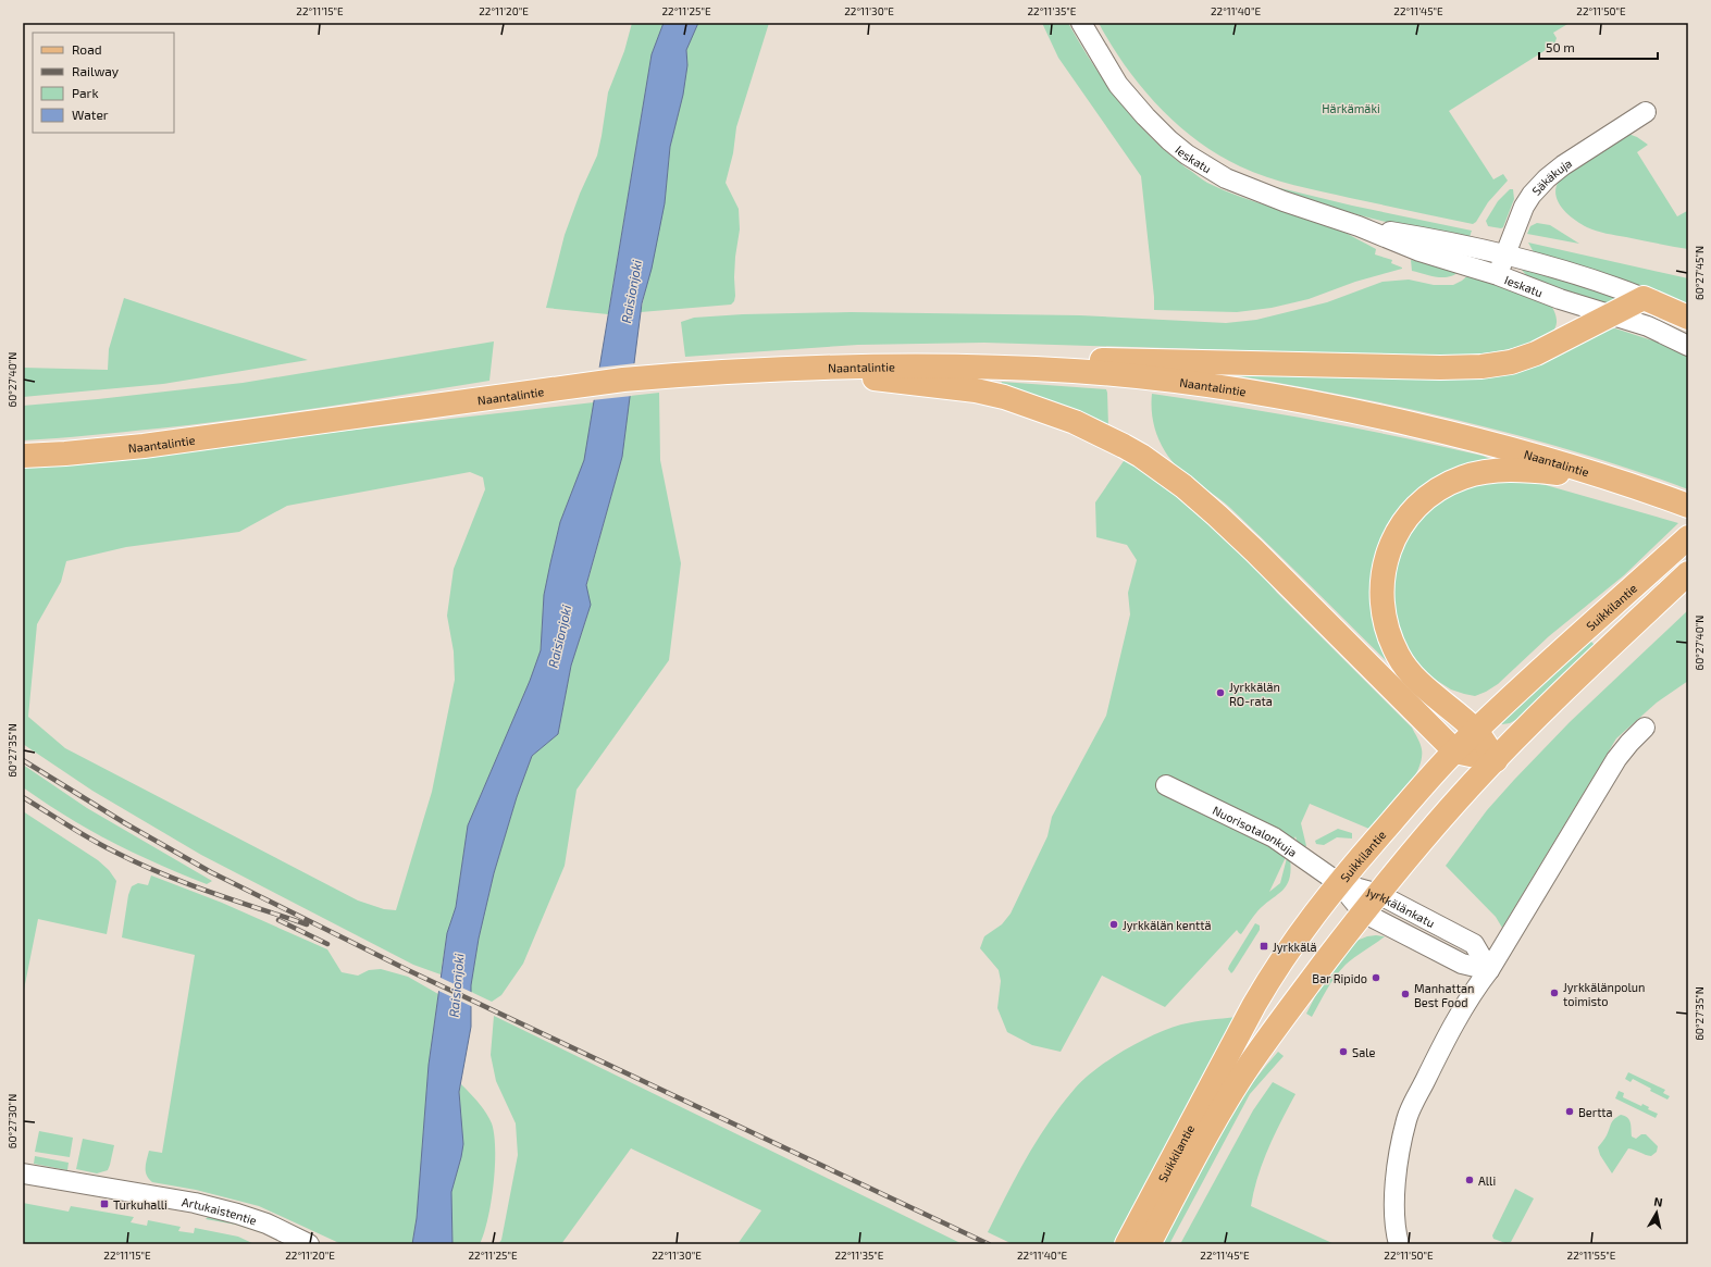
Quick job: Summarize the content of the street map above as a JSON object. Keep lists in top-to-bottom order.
{
  "streets": {
    "main road": ["Ieskatu", "Naantalintie", "Suikkilantie"],
    "street": [
      "Säkäkuja",
      "Nuorisotalonkuja",
      "Jyrkkälänkatu",
      "Artukaistentie"
    ]
  },
  "crossings": [
    ["Ieskatu", "Säkäkuja"],
    ["Suikkilantie", "Nuorisotalonkuja"],
    ["Suikkilantie", "Jyrkkälänkatu"],
    ["Nuorisotalonkuja", "Jyrkkälänkatu"]
  ],
  "water": ["Raisionjoki"],
  "parks": ["Härkämäki"],
  "places": {
    "other": [
      "Jyrkkälän RO-rata",
      "Jyrkkälän kenttä",
      "Bar Ripido",
      "Jyrkkälänpolun toimisto",
      "Manhattan Best Food",
      "Sale",
      "Bertta",
      "Alli"
    ],
    "transit": ["Jyrkkälä", "Turkuhalli"]
  },
  "legend": [
    "Road",
    "Railway",
    "Park",
    "Water"
  ],
  "scale_bar": "50 m",
  "north": "top",
  "coordinates": [
    "22°11'15\"E",
    "22°11'20\"E",
    "22°11'25\"E",
    "22°11'30\"E",
    "22°11'35\"E",
    "22°11'40\"E",
    "22°11'45\"E",
    "22°11'50\"E",
    "60°27'45\"N",
    "60°27'40\"N",
    "60°27'35\"N",
    "60°27'30\"N",
    "22°11'55\"E"
  ]
}
